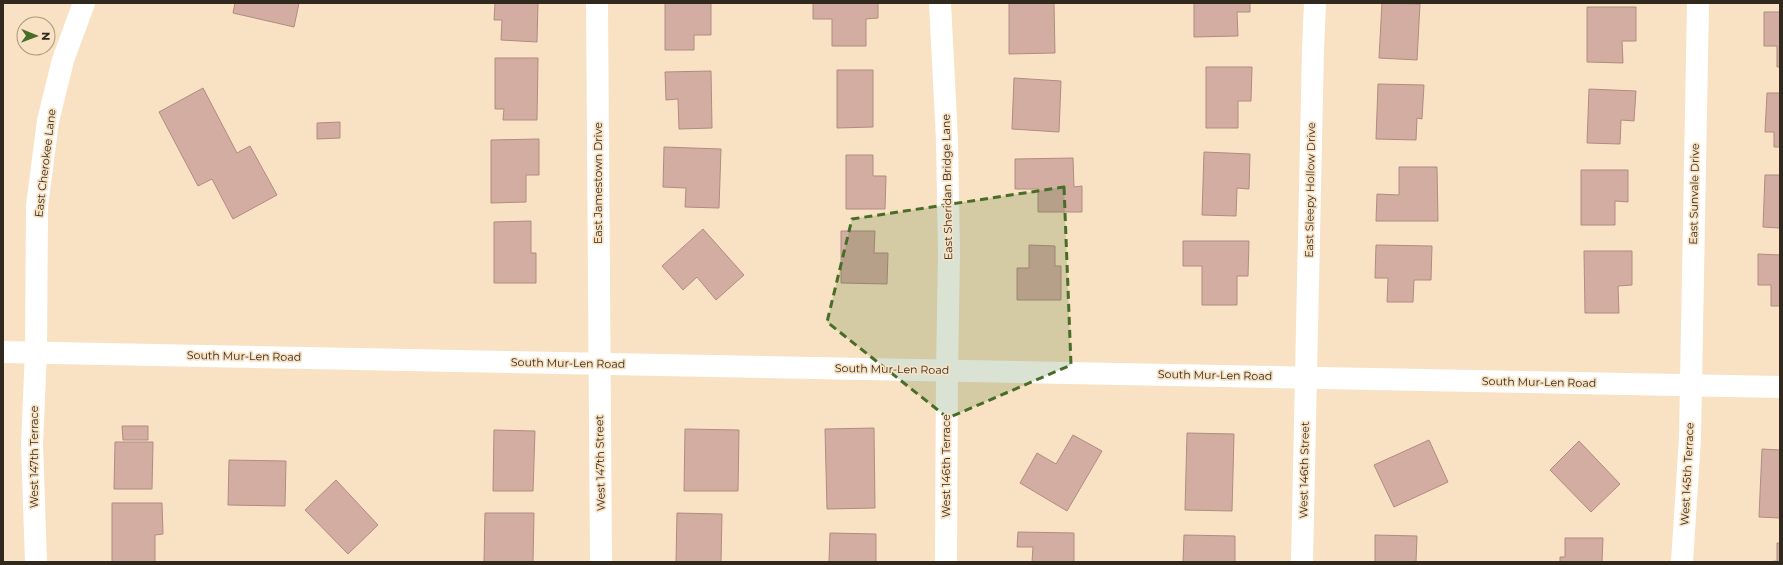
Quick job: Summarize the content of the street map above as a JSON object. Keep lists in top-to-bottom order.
{
  "streets": {
    "street": [
      "East Cherokee Lane",
      "East Jamestown Drive",
      "East Sheridan Bridge Lane",
      "East Sleepy Hollow Drive",
      "East Sunvale Drive",
      "South Mur-Len Road",
      "West 147th Terrace",
      "West 147th Street",
      "West 146th Terrace",
      "West 146th Street",
      "West 145th Terrace"
    ]
  },
  "crossings": [
    ["East Cherokee Lane", "South Mur-Len Road"],
    ["East Cherokee Lane", "West 147th Terrace"],
    ["East Jamestown Drive", "South Mur-Len Road"],
    ["East Jamestown Drive", "West 147th Street"],
    ["East Sheridan Bridge Lane", "South Mur-Len Road"],
    ["East Sheridan Bridge Lane", "West 146th Terrace"],
    ["East Sleepy Hollow Drive", "South Mur-Len Road"],
    ["East Sleepy Hollow Drive", "West 146th Street"],
    ["East Sunvale Drive", "South Mur-Len Road"],
    ["East Sunvale Drive", "West 145th Terrace"],
    ["South Mur-Len Road", "West 147th Terrace"],
    ["South Mur-Len Road", "West 147th Street"],
    ["South Mur-Len Road", "West 146th Terrace"],
    ["South Mur-Len Road", "West 146th Street"],
    ["South Mur-Len Road", "West 145th Terrace"]
  ],
  "north": "right"
}
